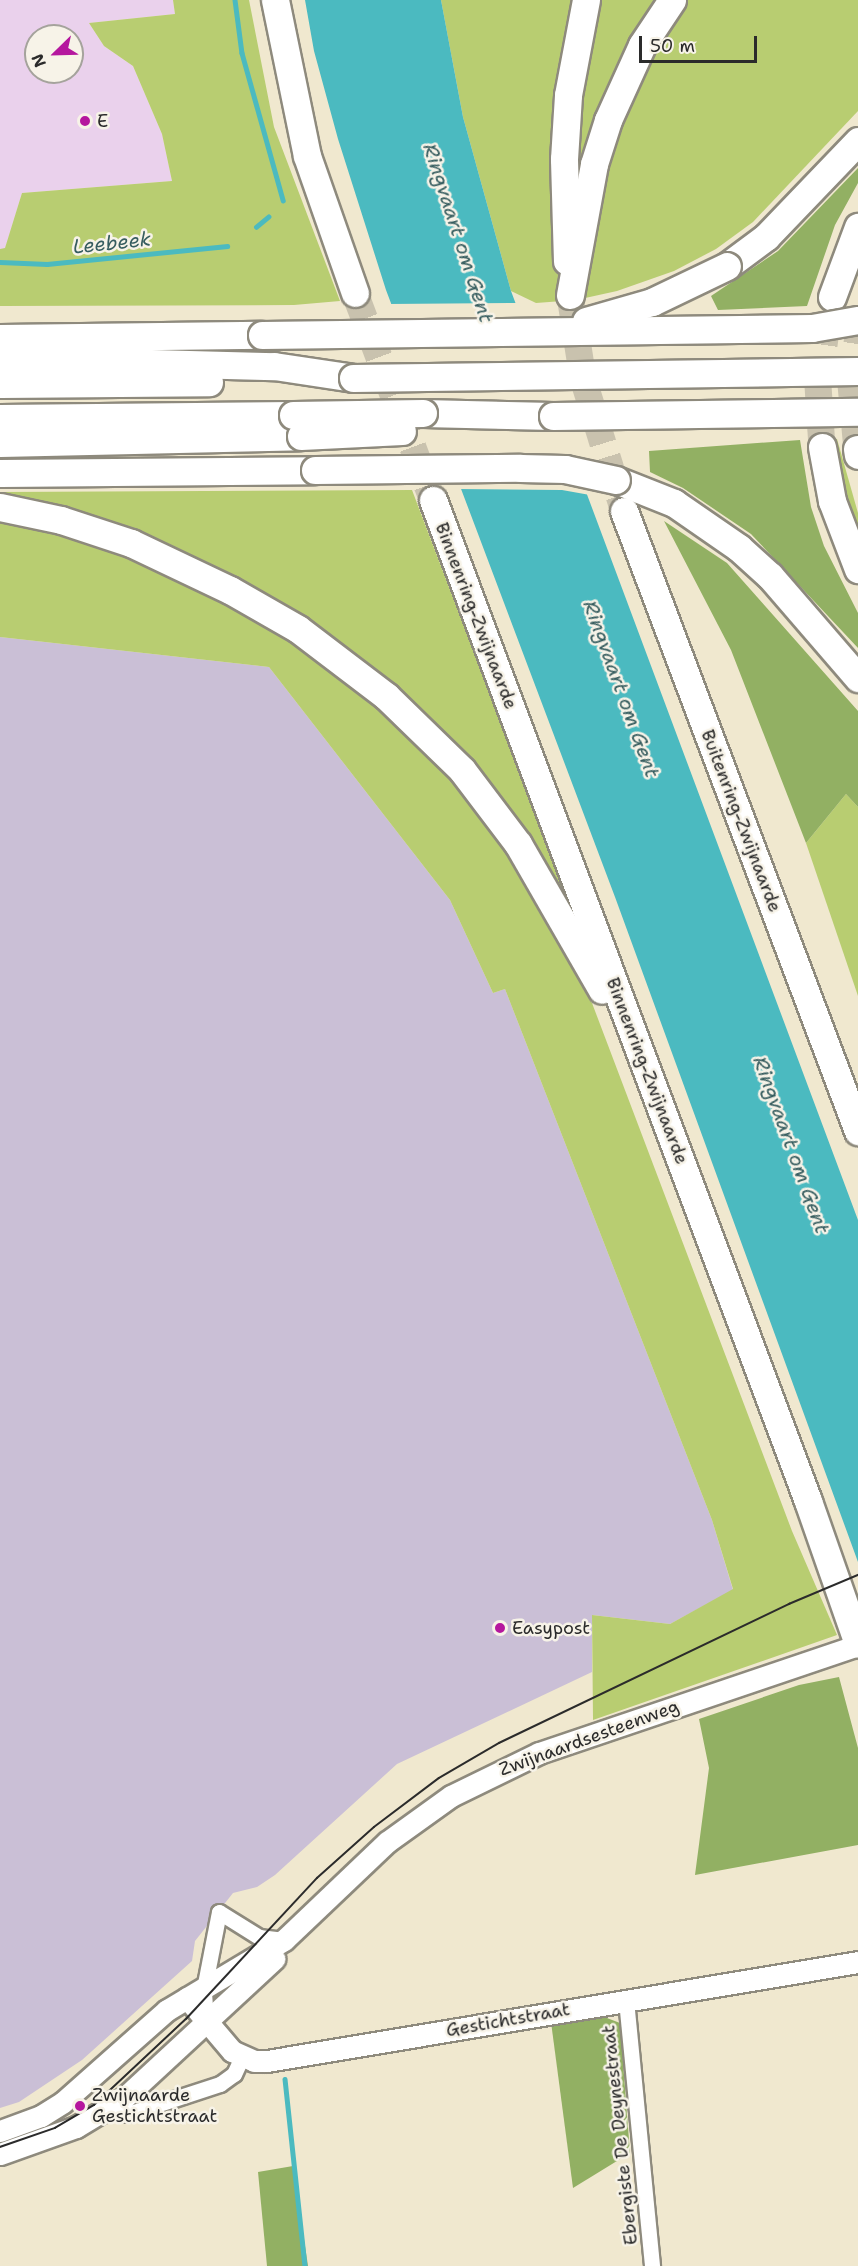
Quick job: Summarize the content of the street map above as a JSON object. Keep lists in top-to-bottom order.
{
  "streets": {
    "highway": ["Binnenring-Zwijnaarde", "Buitenring-Zwijnaarde"],
    "street": ["Zwijnaardsesteenweg", "Gestichtstraat", "Ebergiste De Deynestraat"]
  },
  "crossings": [
    ["Binnenring-Zwijnaarde", "Zwijnaardsesteenweg"],
    ["Zwijnaardsesteenweg", "Gestichtstraat"],
    ["Gestichtstraat", "Ebergiste De Deynestraat"]
  ],
  "water": ["Ringvaart om Gent", "Leebeek"],
  "places": ["E", "Easypost", "Zwijnaarde Gestichtstraat"],
  "scale_bar": "50 m",
  "north": "bottom left"
}
